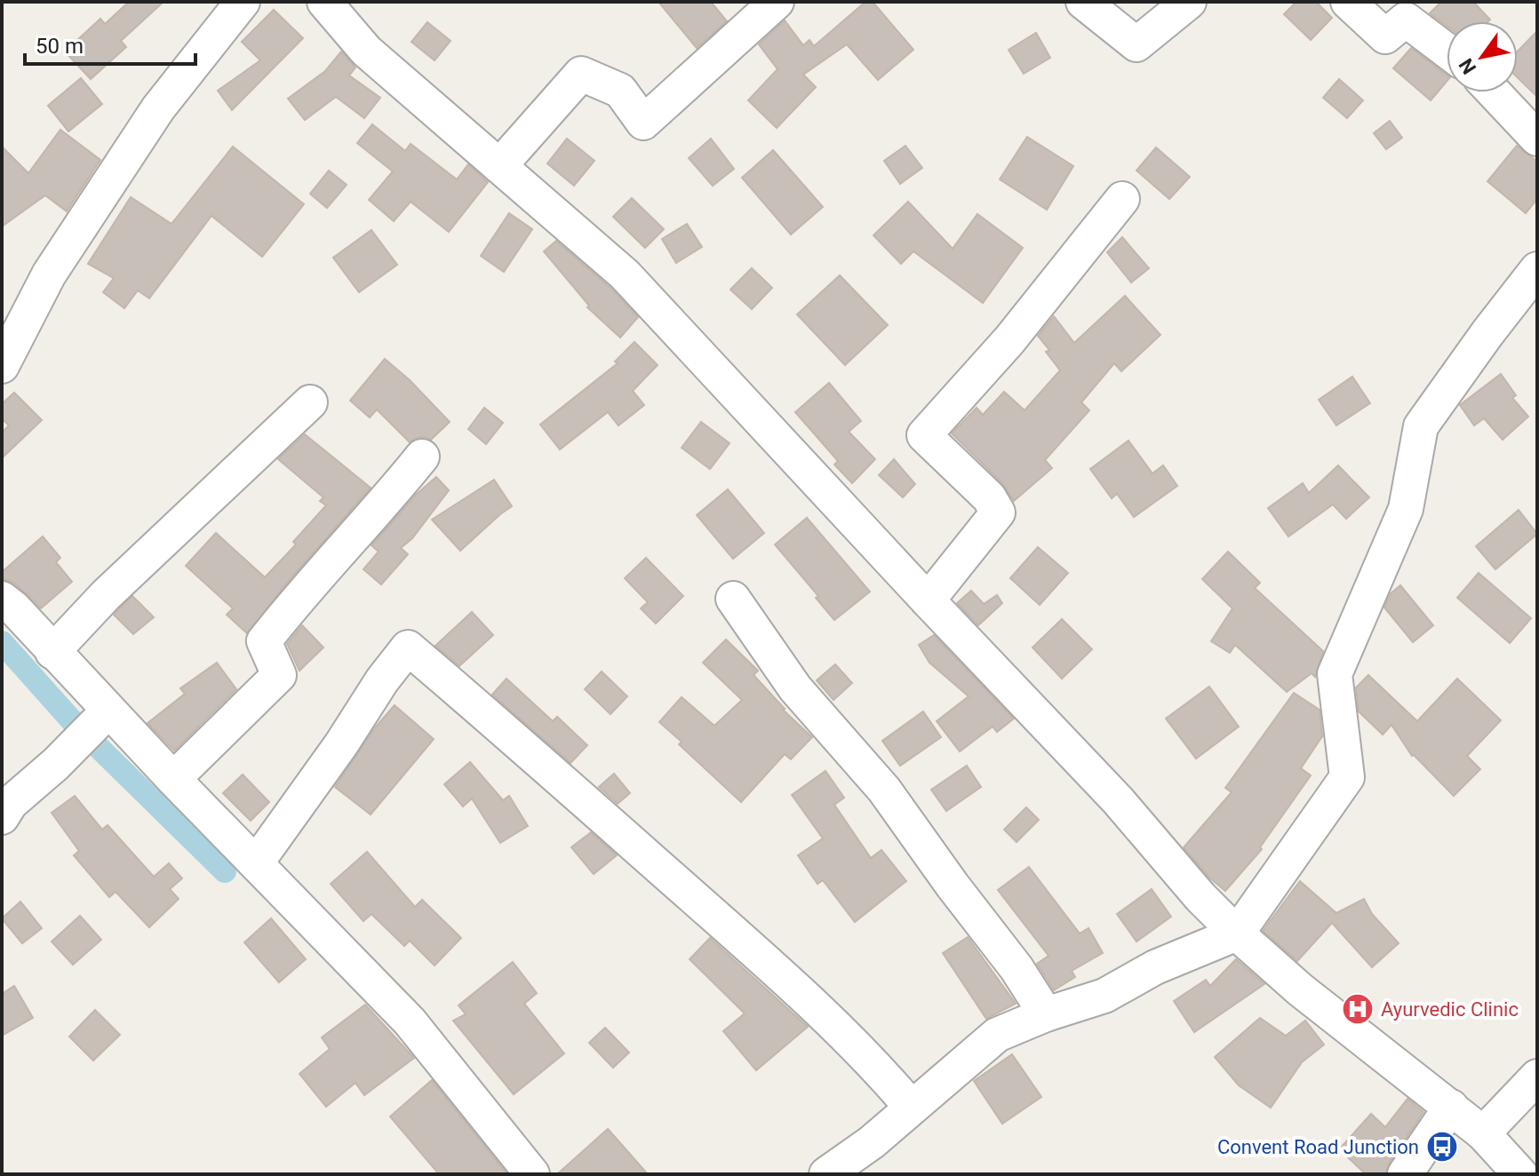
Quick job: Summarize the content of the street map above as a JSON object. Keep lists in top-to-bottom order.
{
  "places": {
    "hospital": ["Ayurvedic Clinic"],
    "bus stop": ["Convent Road Junction"]
  },
  "scale_bar": "50 m",
  "north": "bottom left"
}
